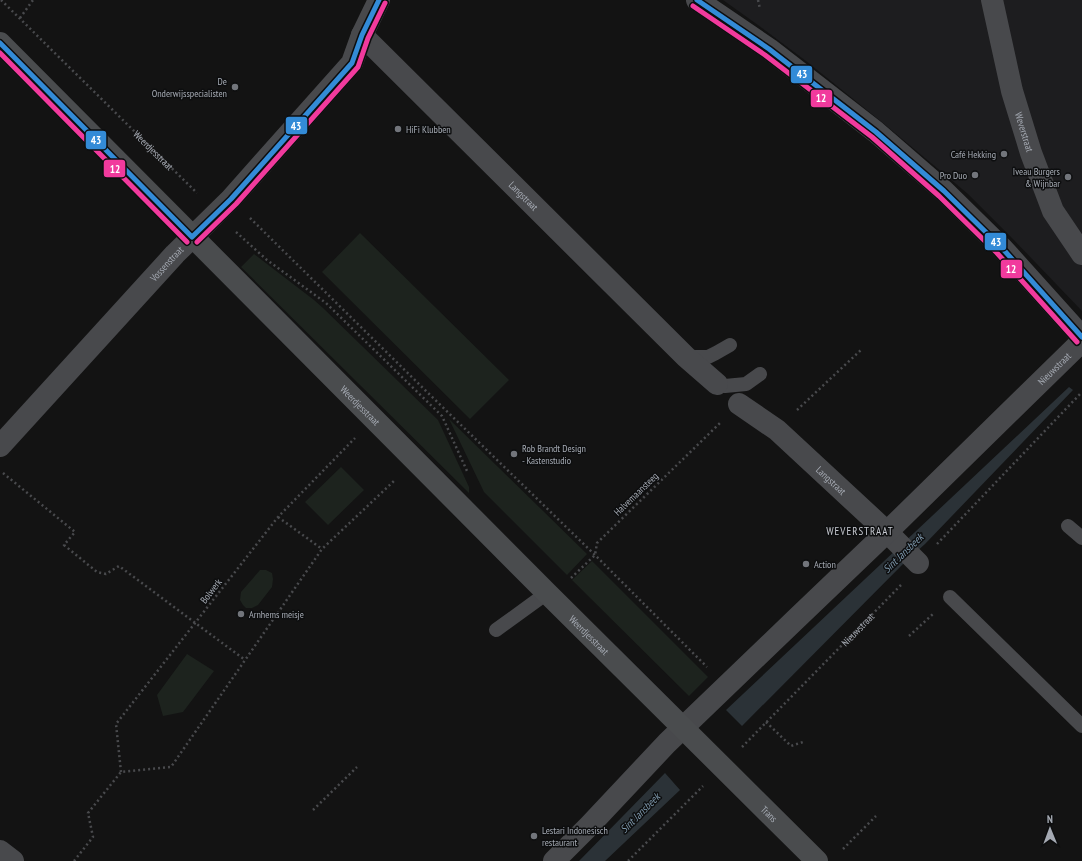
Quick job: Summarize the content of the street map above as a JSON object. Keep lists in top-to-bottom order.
{
  "streets": {
    "main road": ["Weerdjesstraat", "Trans"],
    "street": [
      "Weverstraat",
      "Langstraat",
      "Vossenstraat",
      "Nieuwstraat"
    ],
    "path": ["Halvemaansteeg", "Bolwerk"]
  },
  "crossings": [
    ["Weerdjesstraat", "Vossenstraat"],
    ["Weerdjesstraat", "Nieuwstraat"],
    ["Weerdjesstraat", "Halvemaansteeg"],
    ["Weerdjesstraat", "Trans"],
    ["Langstraat", "Vossenstraat"],
    ["Langstraat", "Nieuwstraat"],
    ["Langstraat", "Halvemaansteeg"],
    ["Nieuwstraat", "Trans"]
  ],
  "districts": ["WEVERSTRAAT"],
  "water": ["Sint Jansbeek"],
  "places": [
    "De Onderwijsspecialisten",
    "HiFi Klubben",
    "Café Hekking",
    "Pro Duo",
    "Iveau Burgers & Wijnbar",
    "Rob Brandt Design - Kastenstudio",
    "Action",
    "Arnhems meisje",
    "Lestari Indonesisch restaurant"
  ],
  "lines": ["transit line 43", "transit line 12"],
  "north": "top"
}
